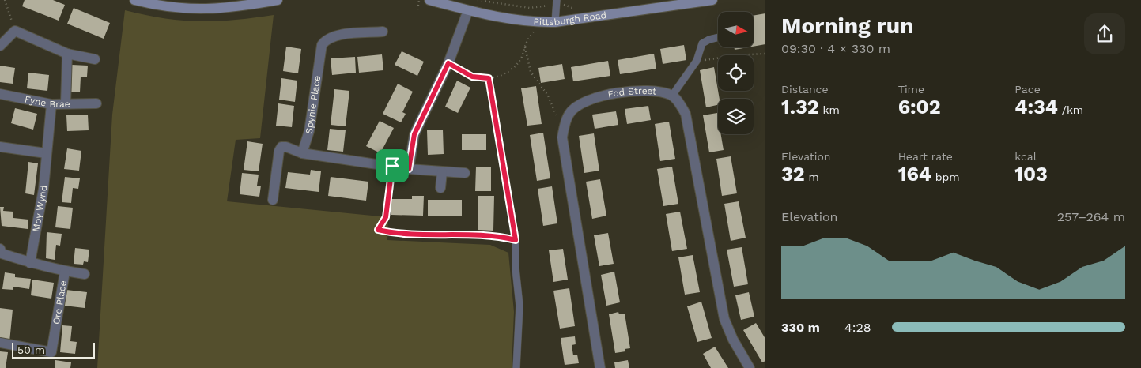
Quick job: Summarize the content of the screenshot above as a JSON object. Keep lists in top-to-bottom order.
{
  "streets": {
    "street": [
      "Pittsburgh Road",
      "Fod Street",
      "Fyne Brae",
      "Spynie Place",
      "Moy Wynd",
      "Ore Place"
    ]
  },
  "crossings": [
    ["Fyne Brae", "Moy Wynd"]
  ],
  "scale_bar": "50 m",
  "north": "right",
  "page": {
    "heading": ["Morning run", "09:30 · 4 × 330 m"],
    "stats": [
      ["Distance", "1.32 km"],
      ["Time", "6:02"],
      ["Pace", "4:34 /km"],
      ["Elevation", "32 m"],
      ["Heart rate", "164 bpm"],
      ["kcal", "103"]
    ],
    "chart": ["Elevation", "257–264 m"],
    "list": [
      {
        "name": "330 m",
        "note": "4:28"
      }
    ],
    "scale": "50 m"
  }
}
